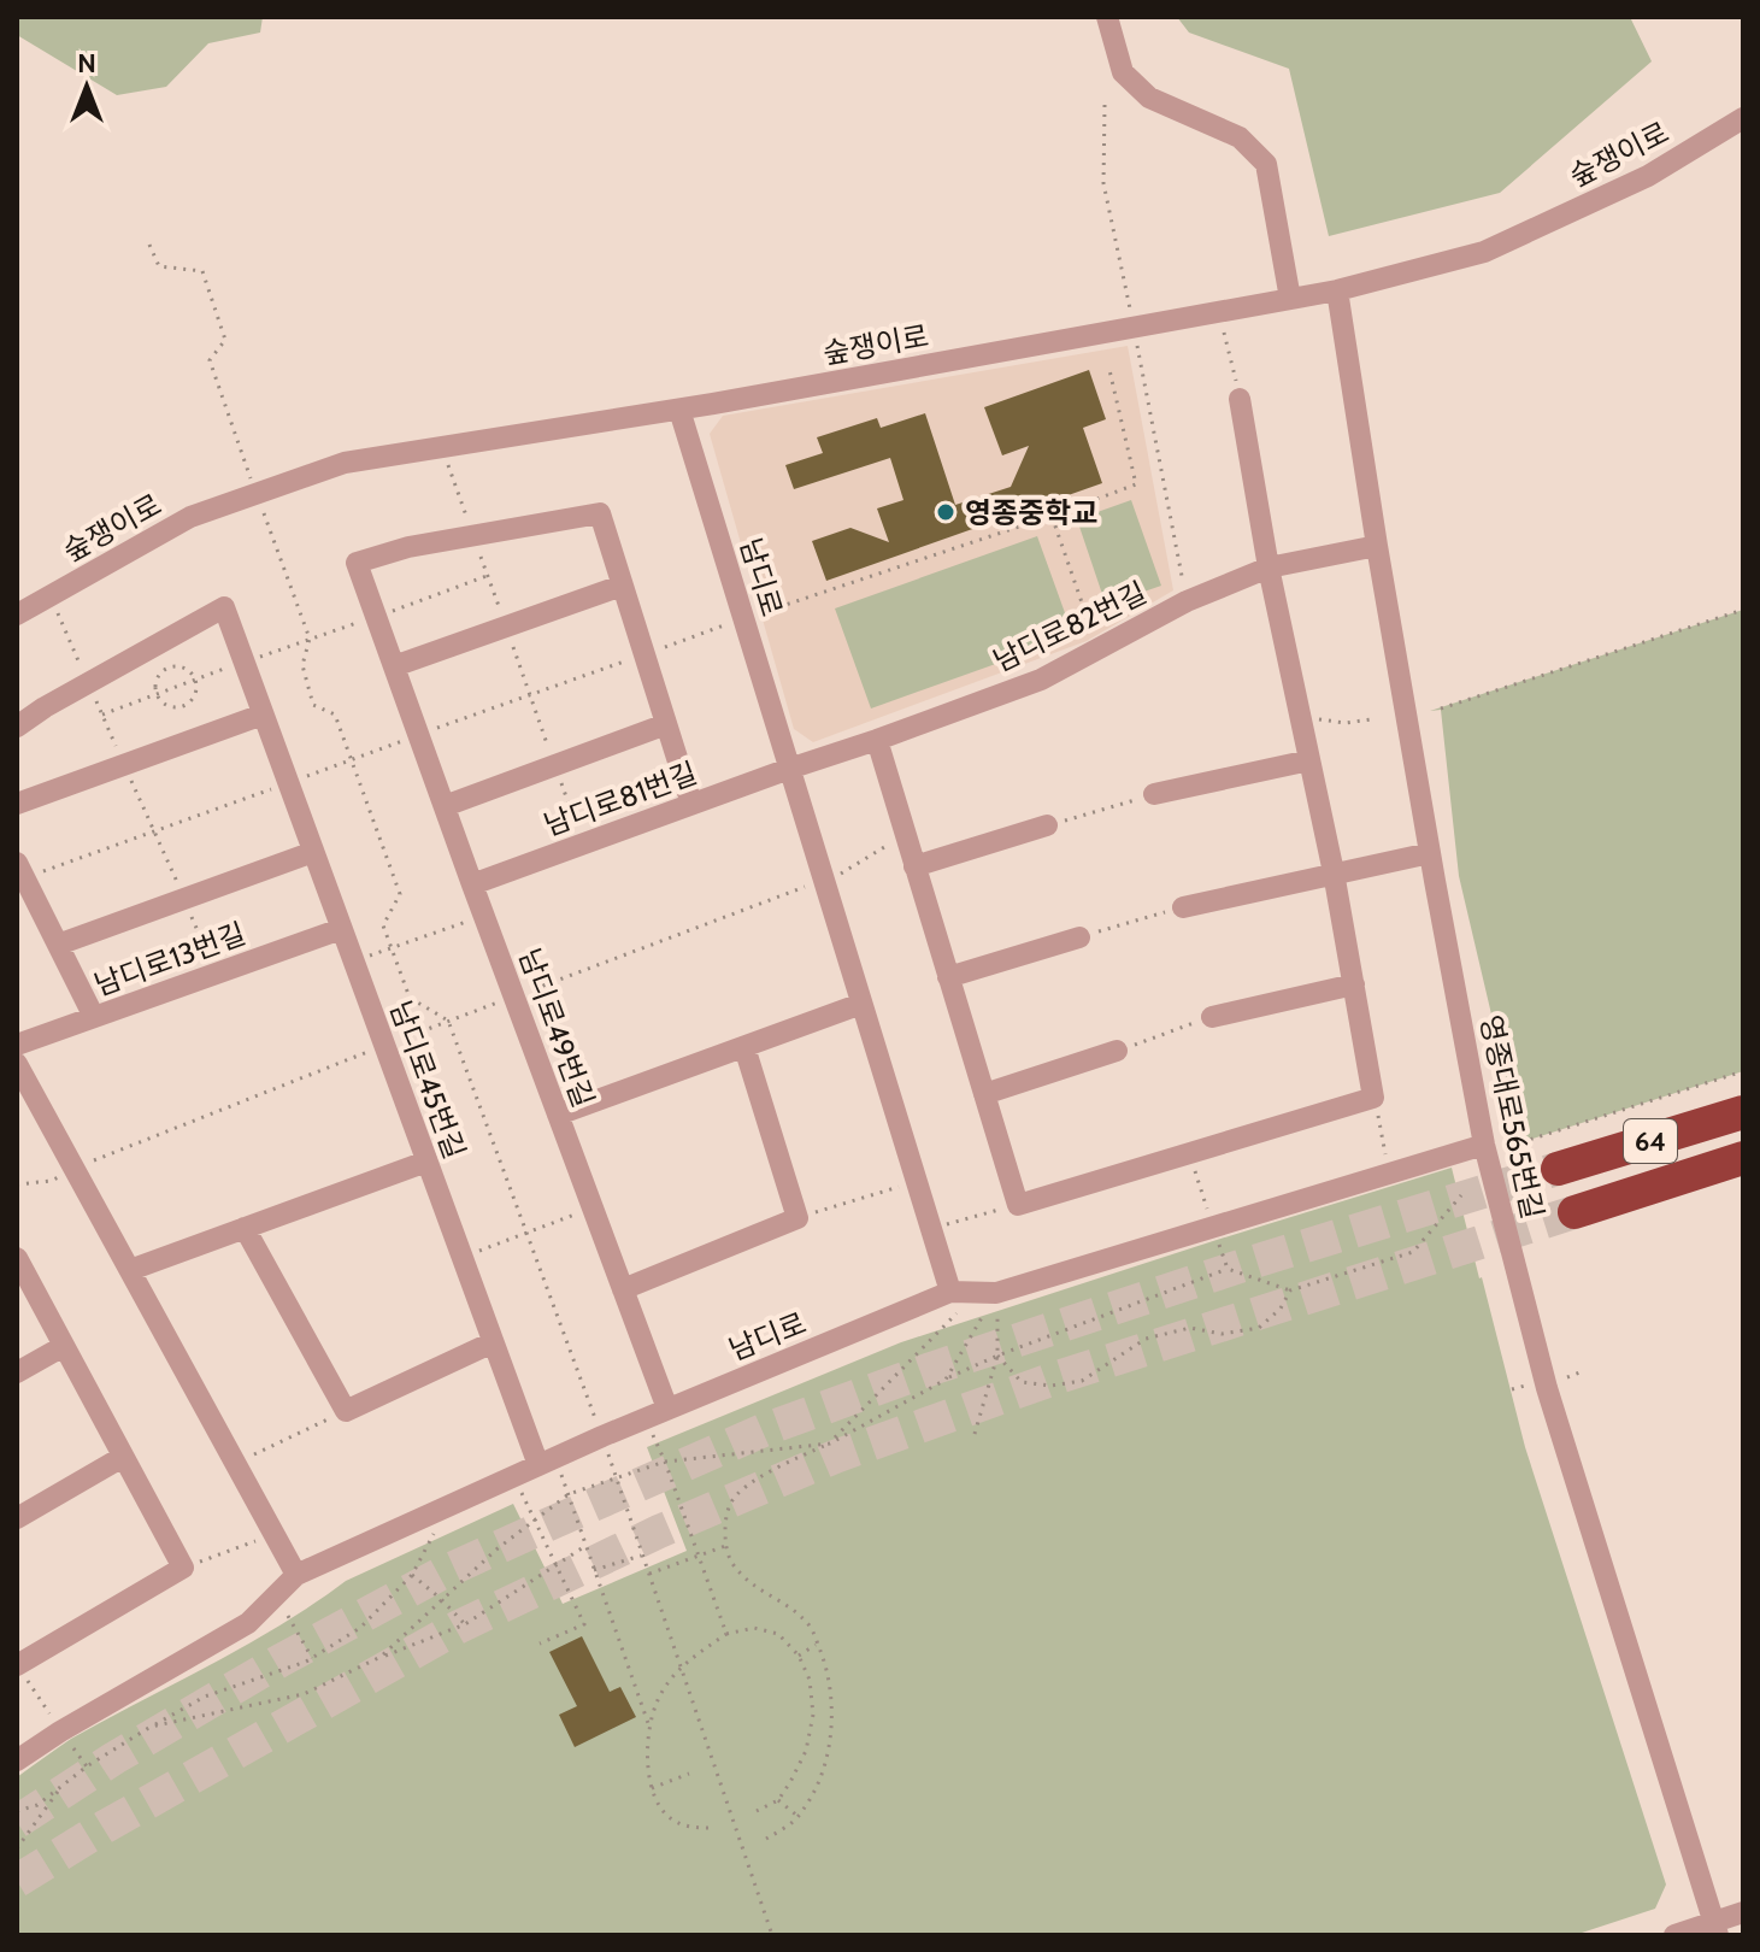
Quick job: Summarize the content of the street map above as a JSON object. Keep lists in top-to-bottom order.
{
  "streets": {
    "highway": ["64"],
    "street": [
      "숲쟁이로",
      "남디로",
      "남디로82번길",
      "남디로81번길",
      "남디로13번길",
      "남디로49번길",
      "남디로45번길",
      "영종대로565번길"
    ]
  },
  "crossings": [
    ["숲쟁이로", "남디로"],
    ["숲쟁이로", "영종대로565번길"],
    ["남디로", "남디로82번길"],
    ["남디로", "남디로81번길"],
    ["남디로", "남디로49번길"],
    ["남디로", "남디로45번길"],
    ["남디로82번길", "남디로81번길"],
    ["남디로82번길", "영종대로565번길"],
    ["남디로81번길", "남디로49번길"],
    ["남디로13번길", "남디로45번길"]
  ],
  "places": ["영종중학교"],
  "north": "top"
}
